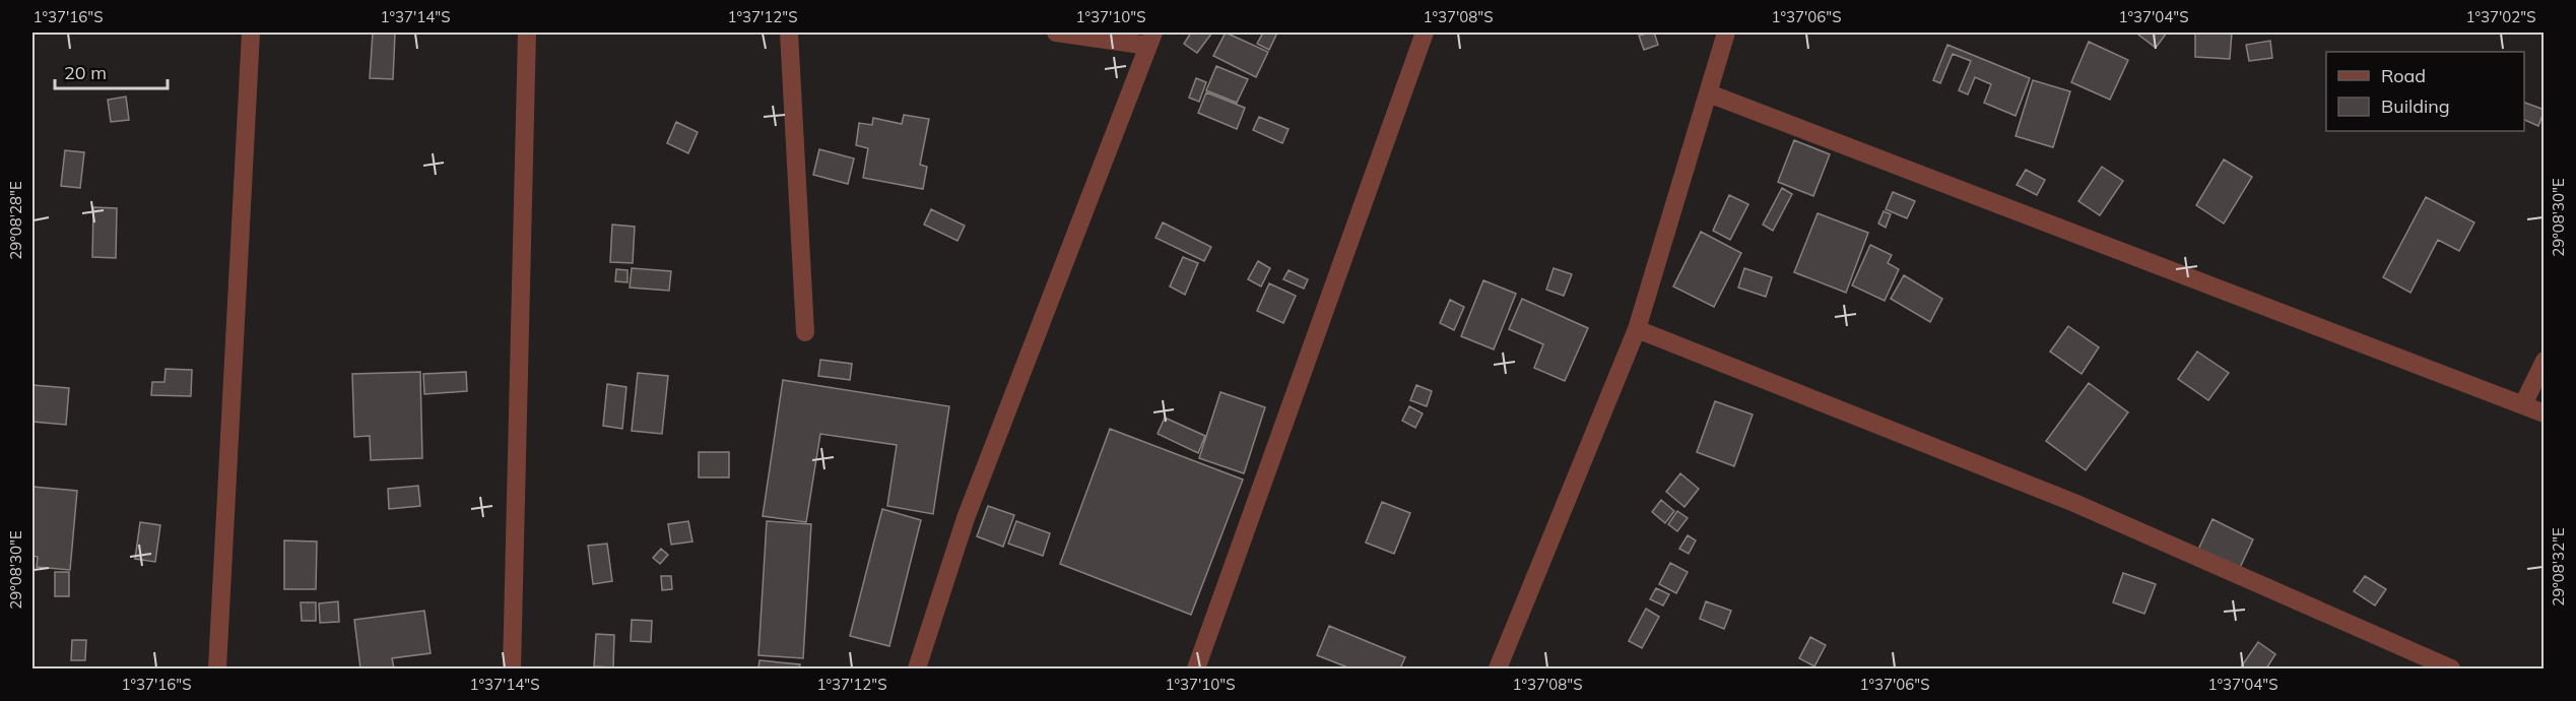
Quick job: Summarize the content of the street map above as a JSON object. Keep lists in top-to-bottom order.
{
  "legend": ["Road", "Building"],
  "scale_bar": "20 m",
  "coordinates": [
    "1°37'16\"S",
    "1°37'14\"S",
    "1°37'12\"S",
    "1°37'10\"S",
    "1°37'08\"S",
    "1°37'06\"S",
    "1°37'04\"S",
    "1°37'02\"S",
    "29°08'30\"E",
    "29°08'28\"E",
    "29°08'32\"E"
  ]
}
